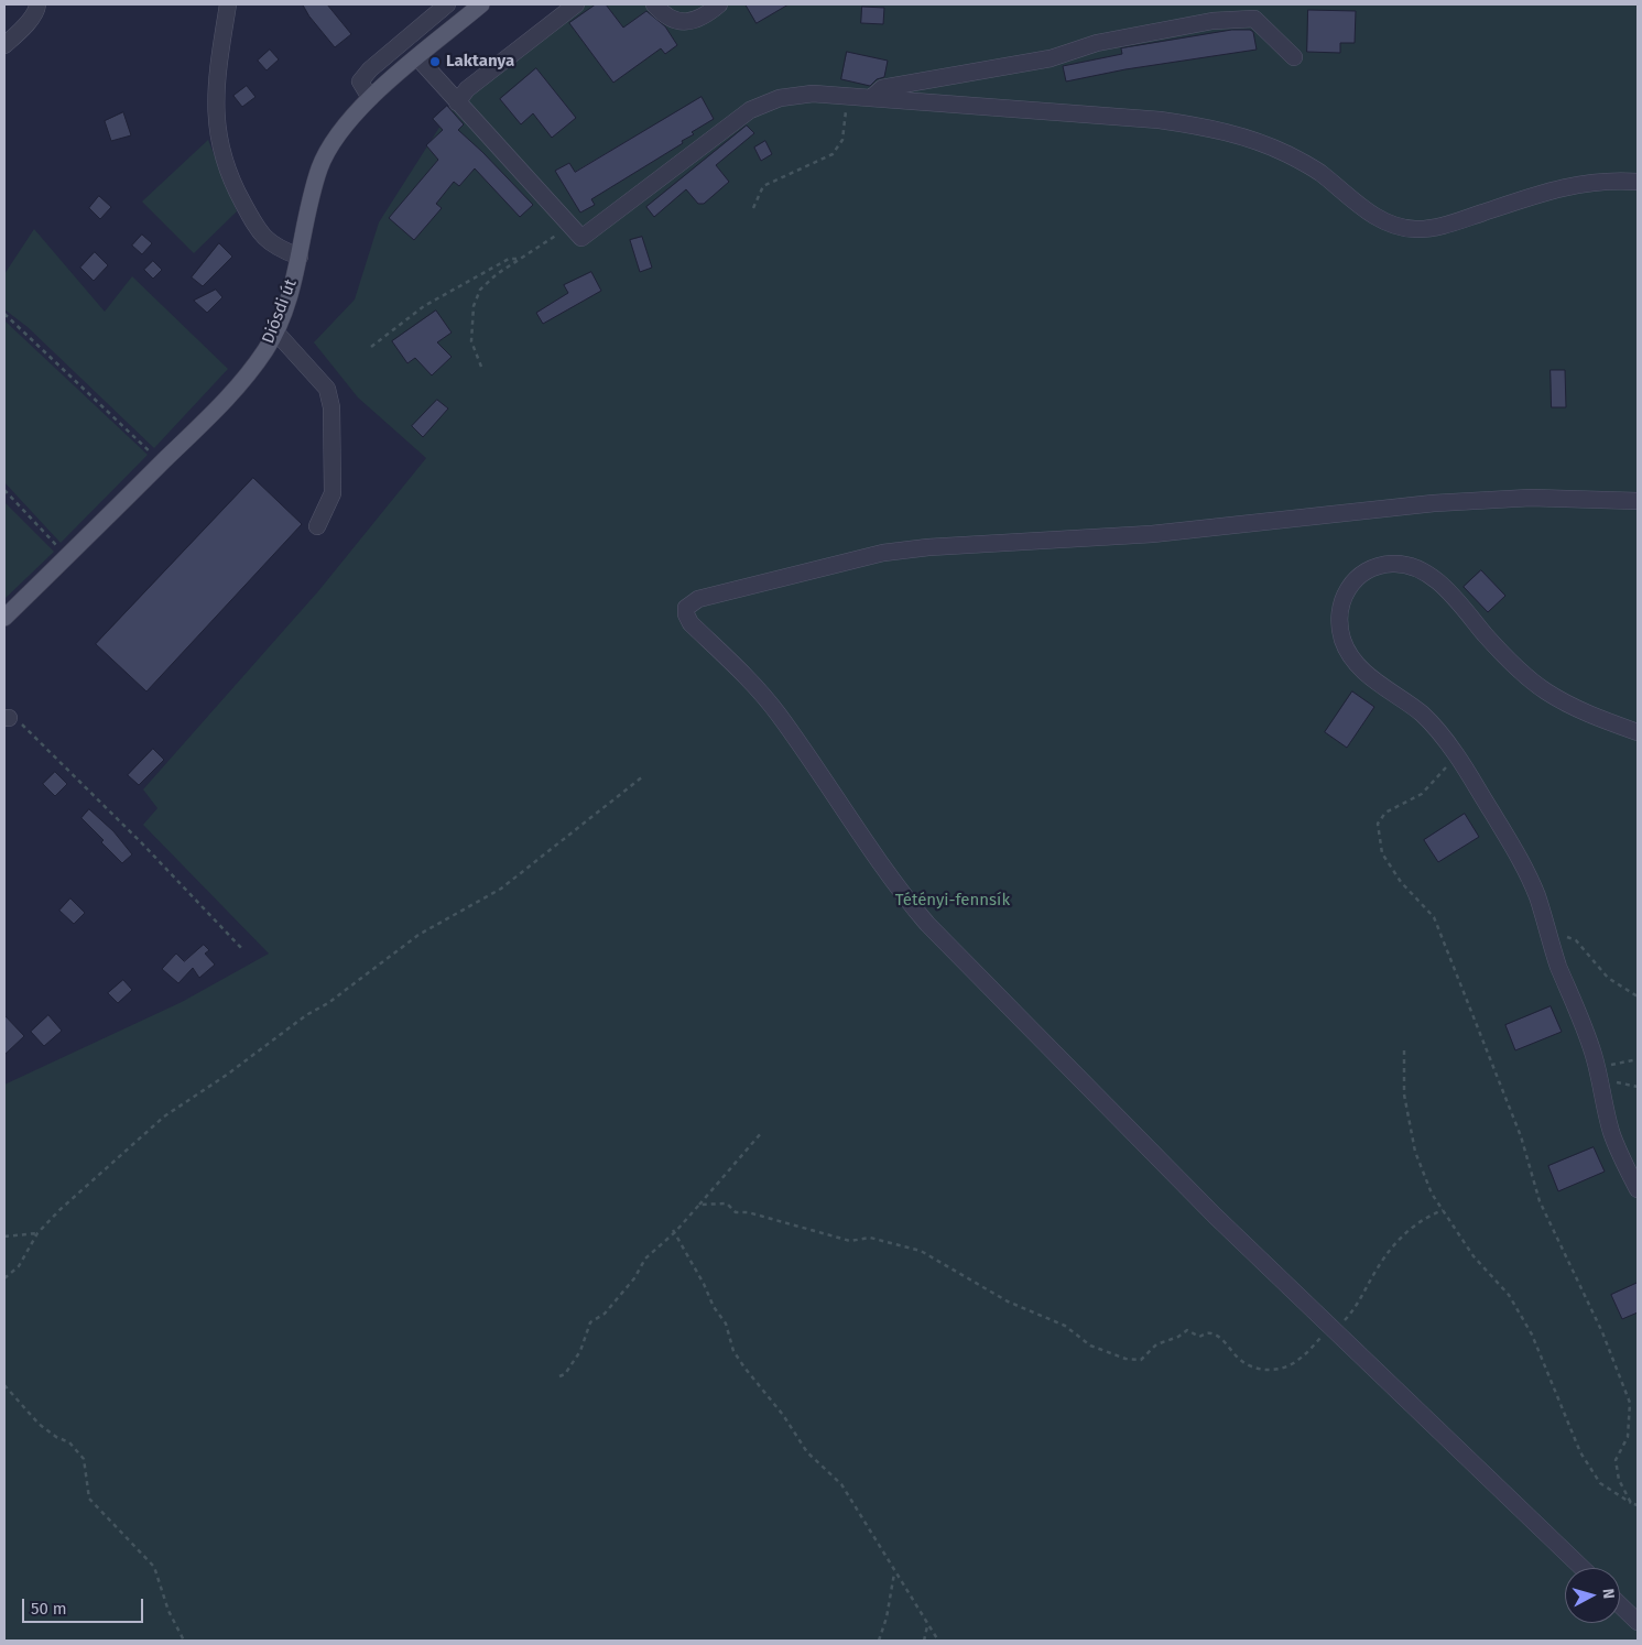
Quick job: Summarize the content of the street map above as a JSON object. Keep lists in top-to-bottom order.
{
  "streets": {
    "main road": ["Diósdi út"]
  },
  "parks": ["Tétényi-fennsík"],
  "places": ["Laktanya"],
  "scale_bar": "50 m",
  "north": "right"
}
